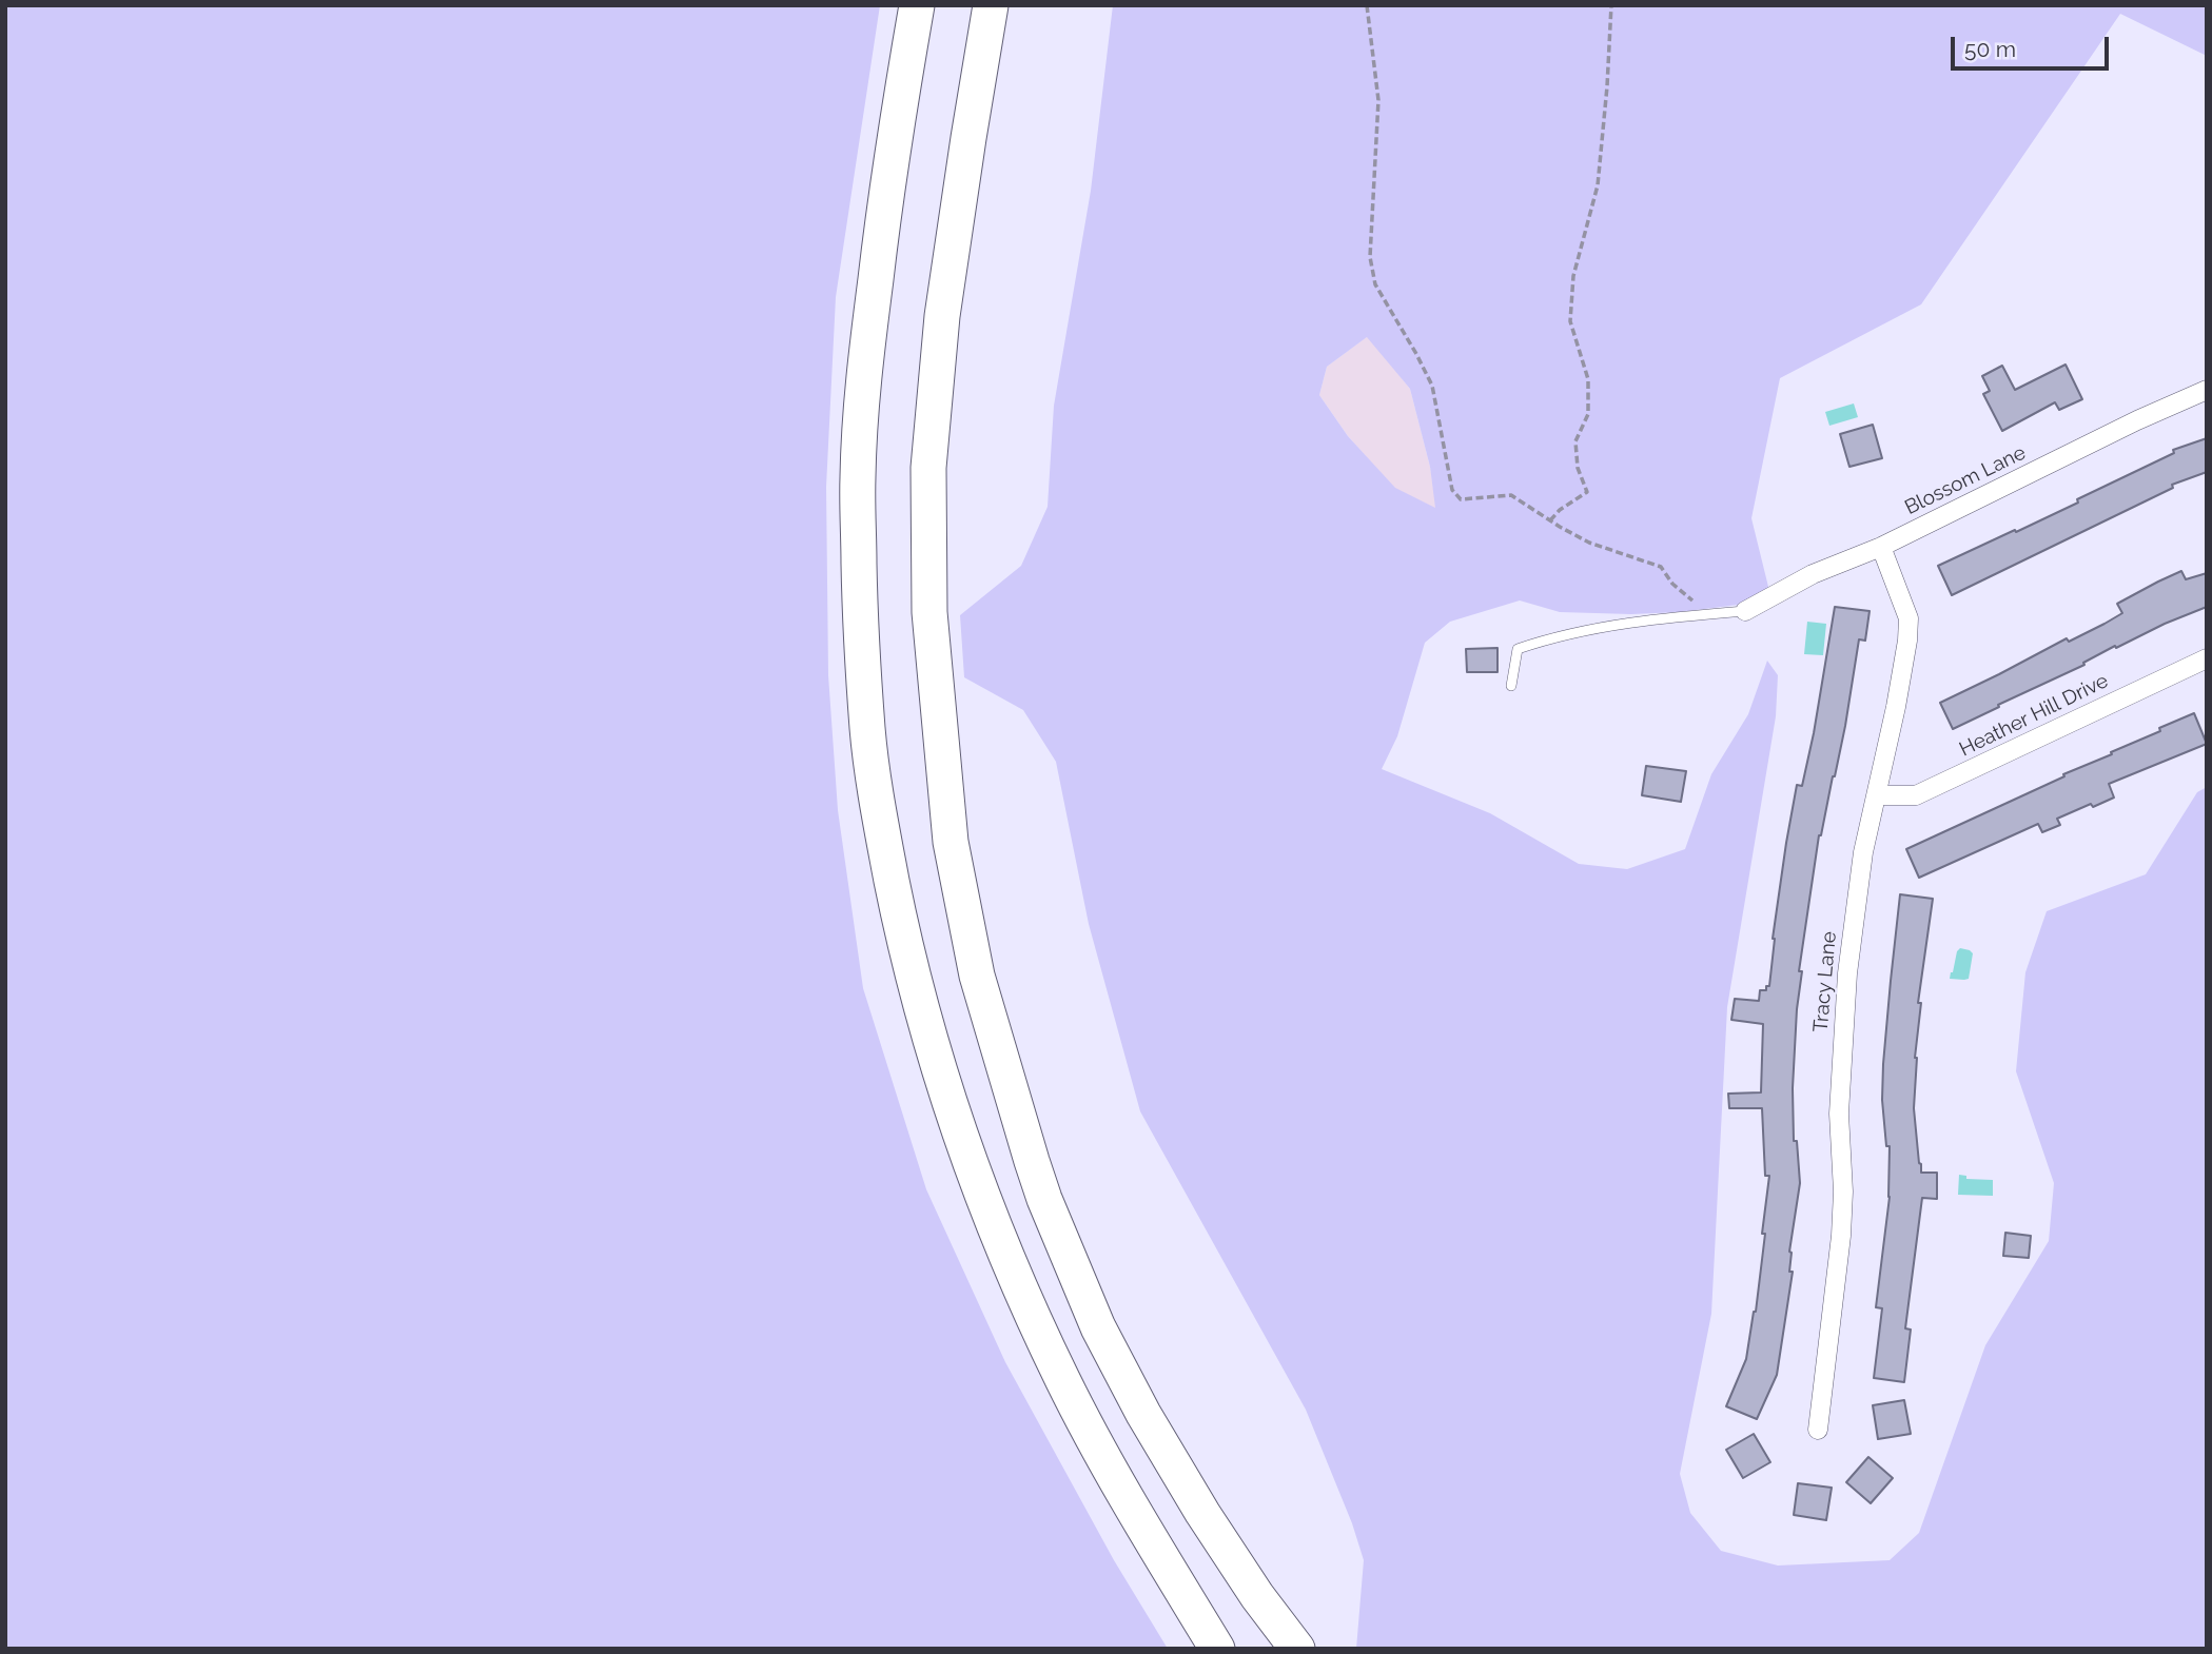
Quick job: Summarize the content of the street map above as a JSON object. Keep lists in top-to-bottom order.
{
  "streets": {
    "street": ["Blossom Lane", "Heather Hill Drive", "Tracy Lane"]
  },
  "crossings": [
    ["Blossom Lane", "Tracy Lane"],
    ["Heather Hill Drive", "Tracy Lane"]
  ],
  "scale_bar": "50 m"
}
